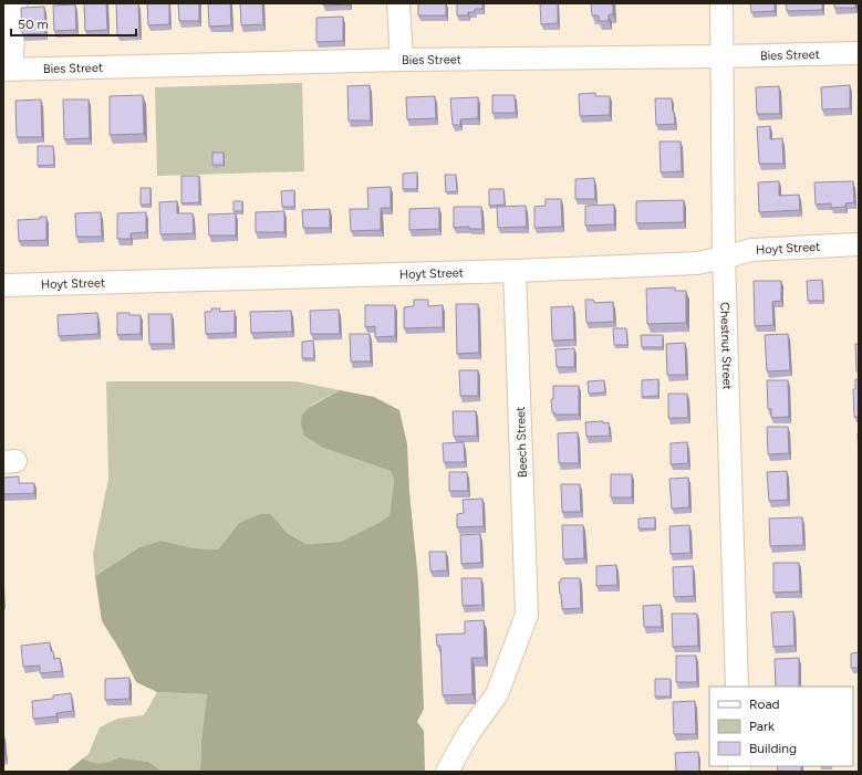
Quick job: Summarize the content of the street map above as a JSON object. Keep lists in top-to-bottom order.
{
  "streets": {
    "street": [
      "Bies Street",
      "Hoyt Street",
      "Chestnut Street",
      "Beech Street"
    ]
  },
  "crossings": [
    ["Bies Street", "Chestnut Street"],
    ["Hoyt Street", "Chestnut Street"],
    ["Hoyt Street", "Beech Street"]
  ],
  "legend": ["Road", "Park", "Building"],
  "scale_bar": "50 m"
}
